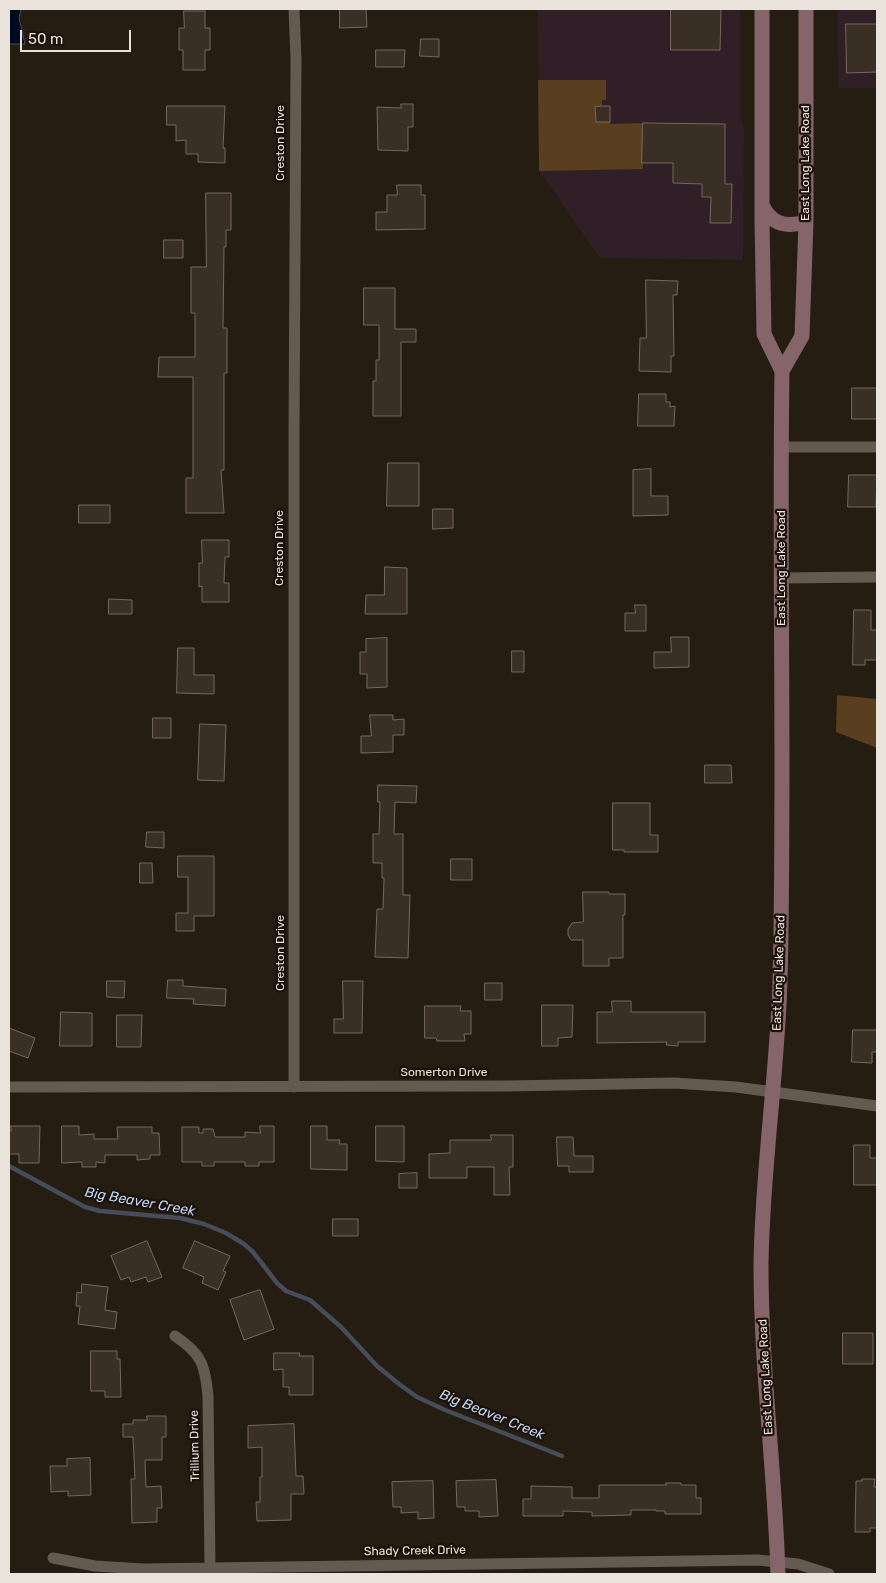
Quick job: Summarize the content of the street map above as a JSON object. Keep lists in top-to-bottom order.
{
  "streets": {
    "main road": ["East Long Lake Road"],
    "street": [
      "Creston Drive",
      "Somerton Drive",
      "Trillium Drive",
      "Shady Creek Drive"
    ]
  },
  "crossings": [
    ["Creston Drive", "Somerton Drive"],
    ["East Long Lake Road", "Somerton Drive"],
    ["East Long Lake Road", "Shady Creek Drive"],
    ["Trillium Drive", "Shady Creek Drive"]
  ],
  "water": ["Big Beaver Creek"],
  "scale_bar": "50 m"
}
